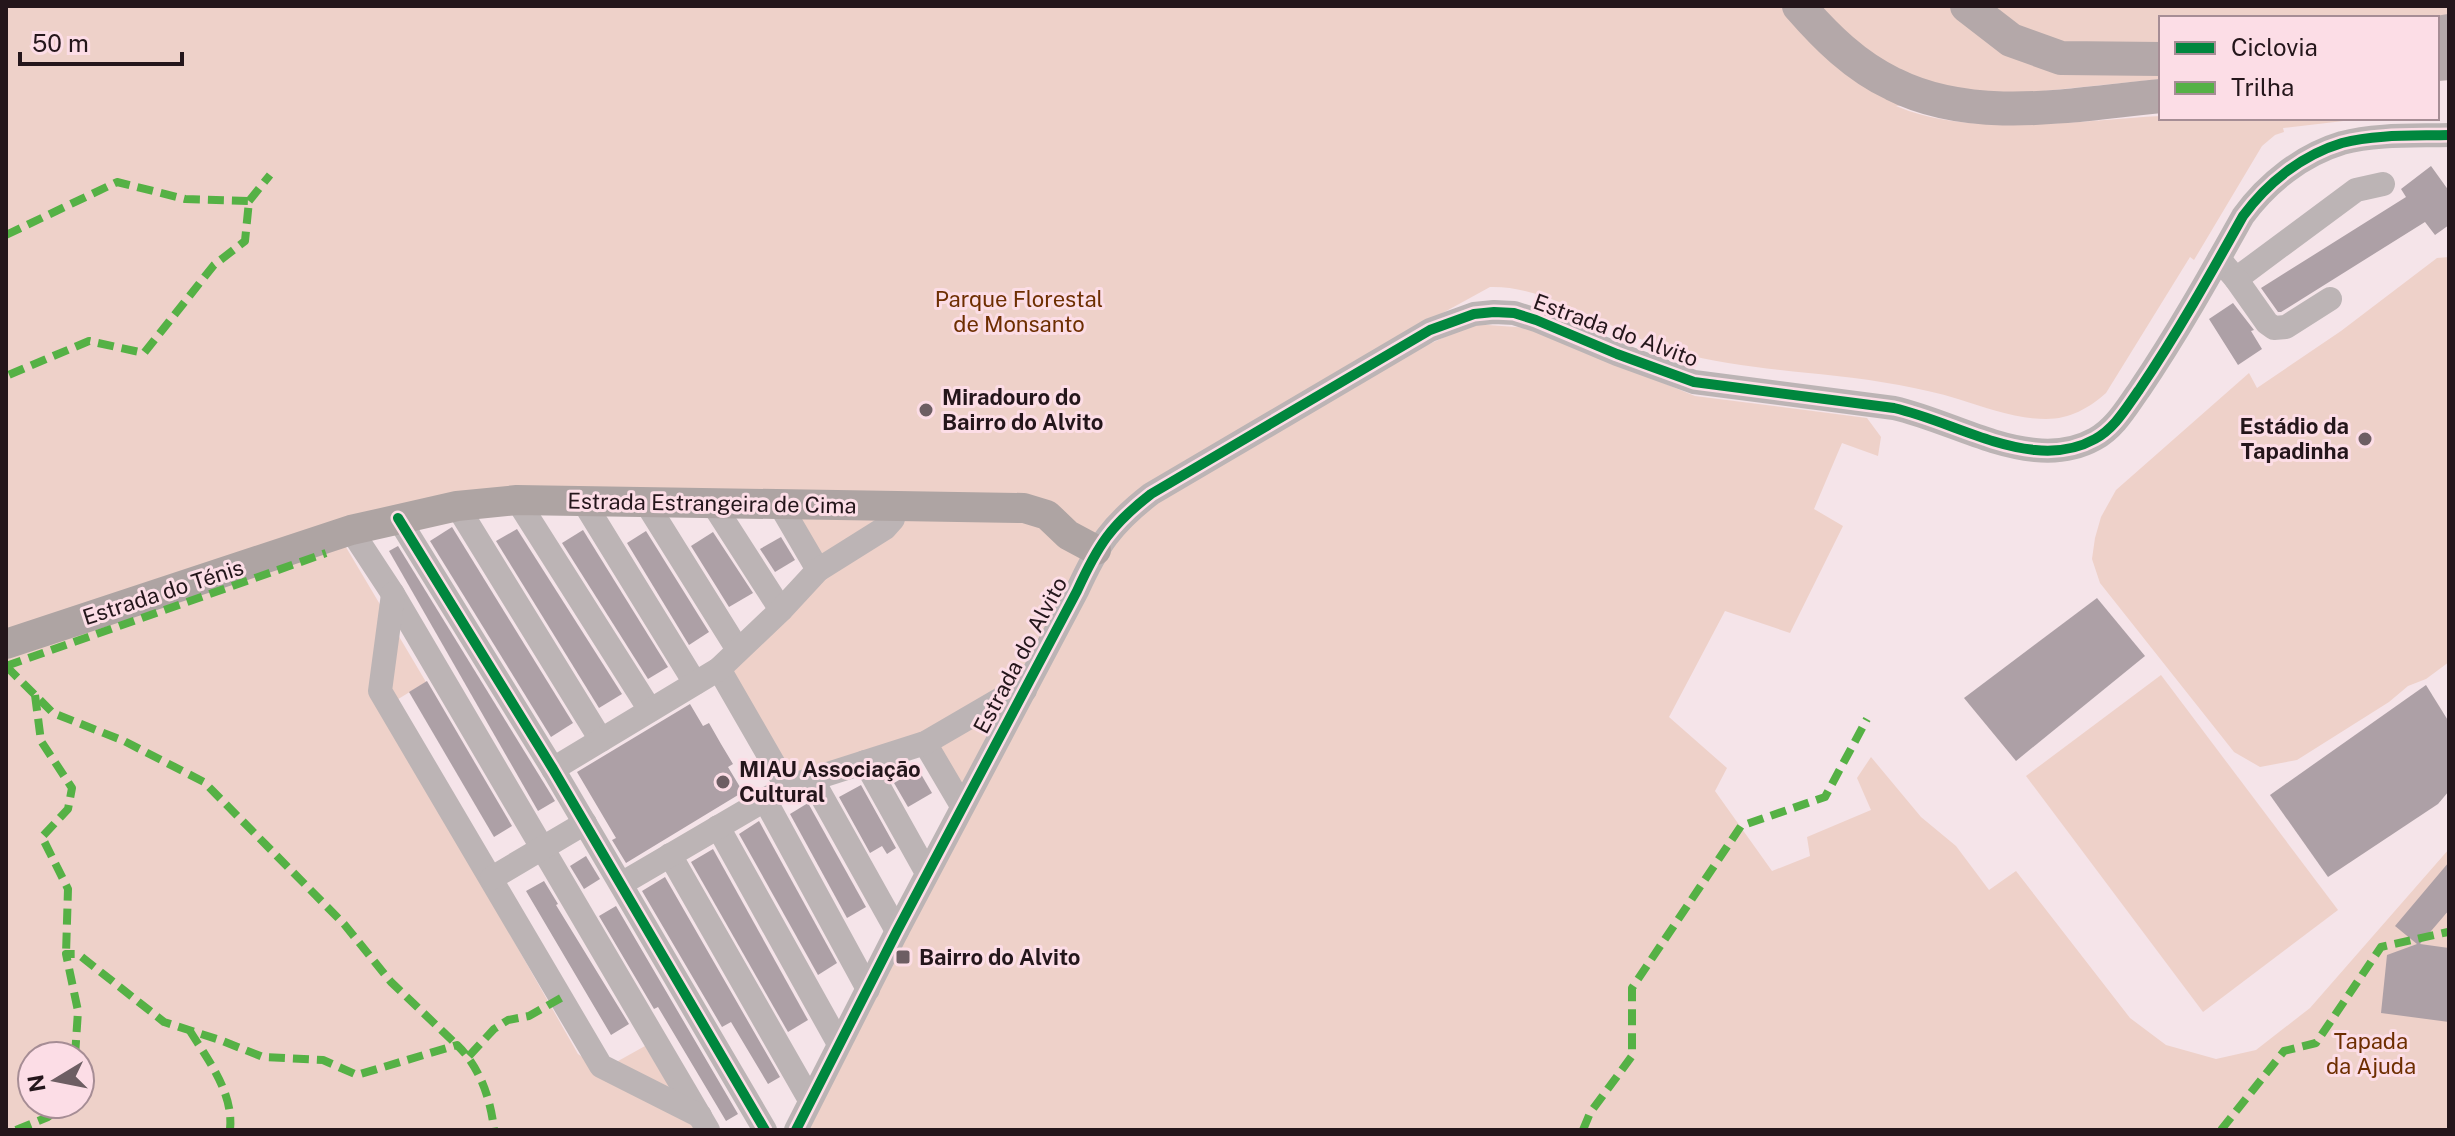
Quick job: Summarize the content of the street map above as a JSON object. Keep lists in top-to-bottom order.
{
  "streets": {
    "main road": ["Estrada Estrangeira de Cima", "Estrada do Ténis"],
    "street": ["Estrada do Alvito"]
  },
  "crossings": [
    ["Estrada do Alvito", "Estrada Estrangeira de Cima"],
    ["Estrada Estrangeira de Cima", "Estrada do Ténis"]
  ],
  "parks": ["Parque Florestal de Monsanto", "Tapada da Ajuda"],
  "places": {
    "other": ["Miradouro do Bairro do Alvito", "Estádio da Tapadinha", "MIAU Associação Cultural"],
    "transit": ["Bairro do Alvito"]
  },
  "legend": ["Ciclovia", "Trilha"],
  "scale_bar": "50 m",
  "north": "left"
}
